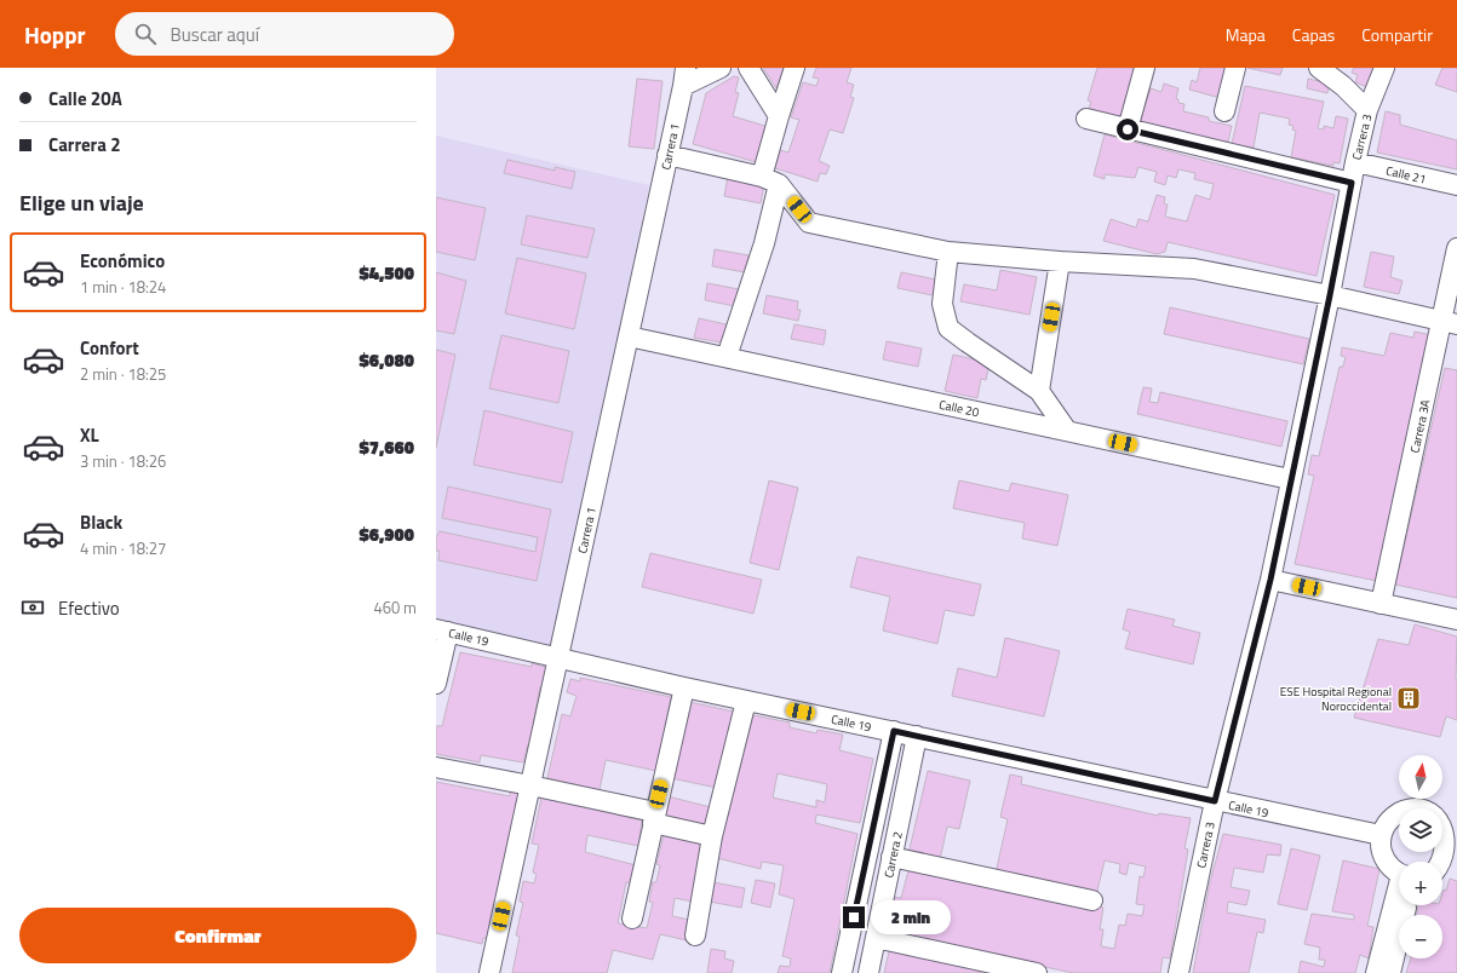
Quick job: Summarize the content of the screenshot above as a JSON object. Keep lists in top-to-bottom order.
{
  "streets": {
    "street": [
      "Carrera 3",
      "Carrera 1",
      "Calle 21",
      "Calle 20",
      "Carrera 3A",
      "Calle 19",
      "Carrera 2"
    ]
  },
  "crossings": [
    ["Carrera 3", "Calle 21"],
    ["Carrera 3", "Calle 20"],
    ["Carrera 3", "Calle 19"],
    ["Carrera 1", "Calle 20"],
    ["Carrera 1", "Calle 19"],
    ["Calle 19", "Carrera 2"]
  ],
  "places": {
    "building": ["ESE Hospital Regional Noroccidental"]
  },
  "north": "top",
  "page": {
    "header": "Hoppr",
    "search": "Buscar aquí",
    "nav": ["Mapa", "Capas", "Compartir"],
    "banner": ["Calle 20A", "Carrera 2"],
    "heading": "Elige un viaje",
    "list": [
      {
        "name": "Económico",
        "note": "1 min · 18:24",
        "value": "$4,500"
      },
      {
        "name": "Confort",
        "note": "2 min · 18:25",
        "value": "$6,080"
      },
      {
        "name": "XL",
        "note": "3 min · 18:26",
        "value": "$7,660"
      },
      {
        "name": "Black",
        "note": "4 min · 18:27",
        "value": "$6,900"
      }
    ],
    "pay": ["Efectivo", "460 m"],
    "map_buttons": ["+", "−"],
    "buttons": "Confirmar",
    "bubble": "2 min"
  }
}
